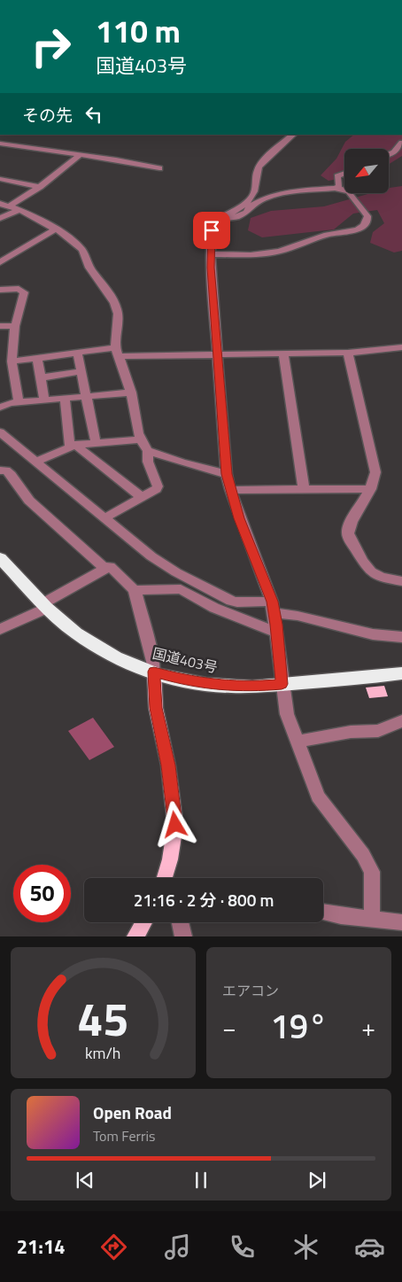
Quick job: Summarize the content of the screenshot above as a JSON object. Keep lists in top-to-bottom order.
{
  "streets": {
    "highway": ["国道403号"]
  },
  "north": "bottom left",
  "page": {
    "turn": ["110 m", "国道403号"],
    "then": "その先",
    "limit": "50",
    "trip": "21:16 · 2 分 · 800 m",
    "tile": "エアコン",
    "heat": ["−", "19°", "+"],
    "song": ["Open Road", "Tom Ferris"],
    "tabs": "21:14",
    "gauge": ["45", "km/h"]
  }
}
